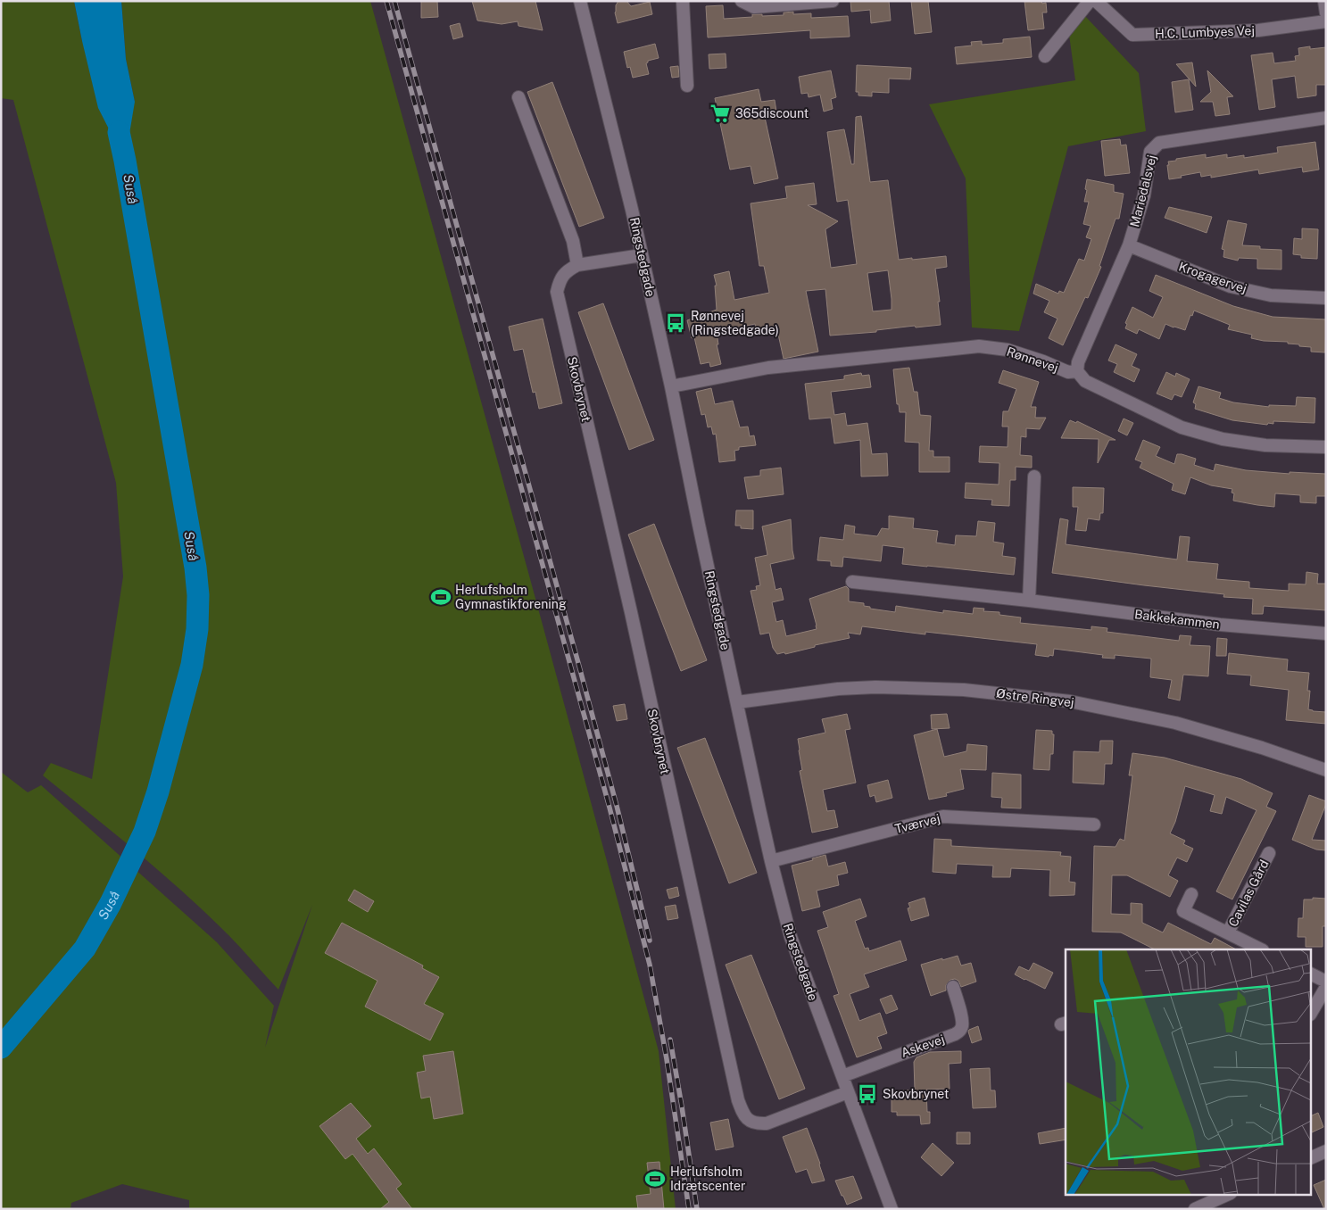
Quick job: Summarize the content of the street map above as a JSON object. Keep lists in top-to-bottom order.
{
  "streets": {
    "street": [
      "H.C. Lumbyes Vej",
      "Mariedalsvej",
      "Ringstedgade",
      "Krogagervej",
      "Rønnevej",
      "Skovbrynet",
      "Bakkekammen",
      "Østre Ringvej",
      "Tværvej",
      "Cavilas Gård",
      "Askevej"
    ]
  },
  "crossings": [
    ["Mariedalsvej", "Krogagervej"],
    ["Mariedalsvej", "Rønnevej"],
    ["Ringstedgade", "Rønnevej"],
    ["Ringstedgade", "Skovbrynet"],
    ["Ringstedgade", "Østre Ringvej"],
    ["Ringstedgade", "Tværvej"],
    ["Ringstedgade", "Askevej"]
  ],
  "water": ["Suså"],
  "places": {
    "supermarket": ["365discount"],
    "bus stop": ["Rønnevej (Ringstedgade)", "Skovbrynet"],
    "sports": ["Herlufsholm Gymnastikforening", "Herlufsholm Idrætscenter"]
  }
}
